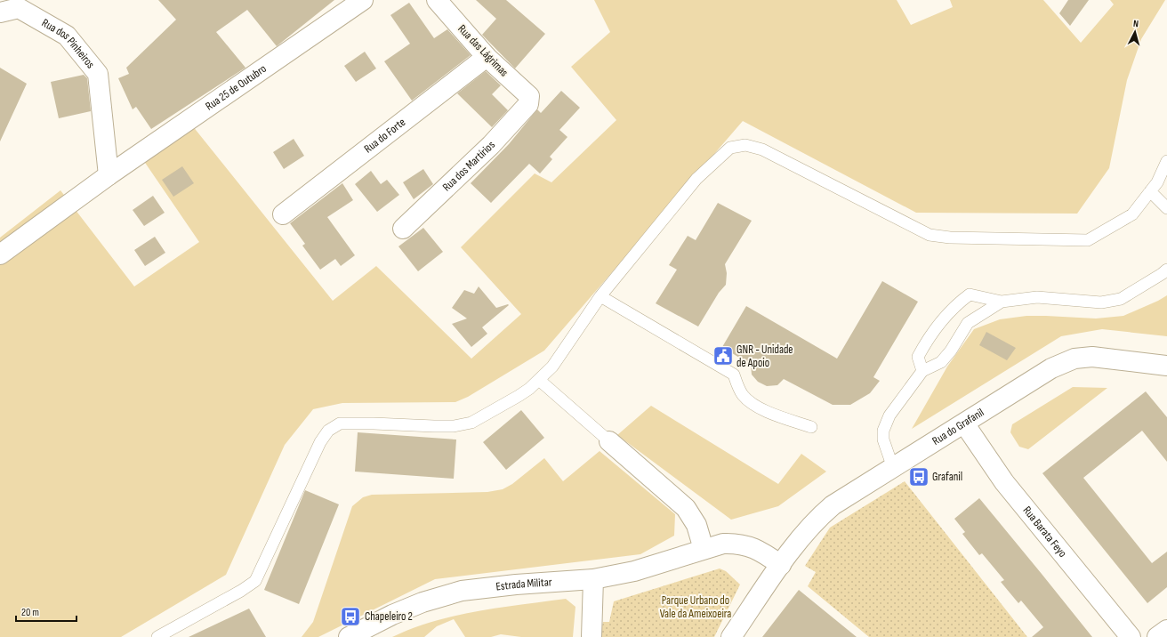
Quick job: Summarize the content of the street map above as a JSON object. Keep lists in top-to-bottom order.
{
  "streets": {
    "street": [
      "Rua dos Pinheiros",
      "Rua das Lágrimas",
      "Rua 25 de Outubro",
      "Rua do Forte",
      "Rua dos Martírios",
      "Rua do Grafanil",
      "Rua Barata Feyo",
      "Estrada Militar"
    ]
  },
  "crossings": [
    ["Rua dos Pinheiros", "Rua 25 de Outubro"],
    ["Rua das Lágrimas", "Rua do Forte"],
    ["Rua das Lágrimas", "Rua dos Martírios"],
    ["Rua do Grafanil", "Rua Barata Feyo"],
    ["Rua do Grafanil", "Estrada Militar"]
  ],
  "parks": ["Parque Urbano do Vale da Ameixoeira"],
  "places": {
    "public building": ["GNR - Unidade de Apoio"],
    "bus stop": ["Grafanil", "Chapeleiro 2"]
  },
  "scale_bar": "20 m",
  "north": "top"
}
